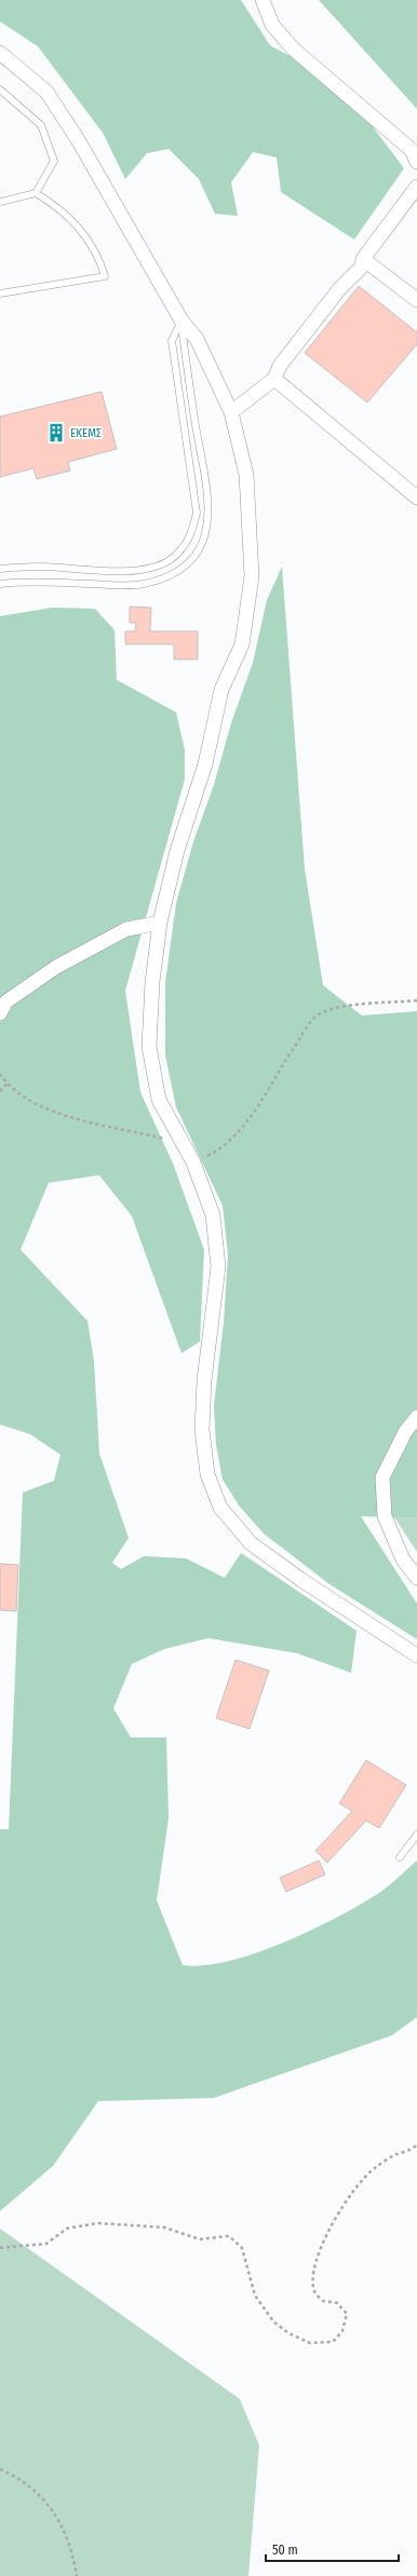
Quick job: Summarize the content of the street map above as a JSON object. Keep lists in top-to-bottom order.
{
  "places": {
    "building": ["ΕΚΕΜΣ"]
  },
  "scale_bar": "50 m"
}
